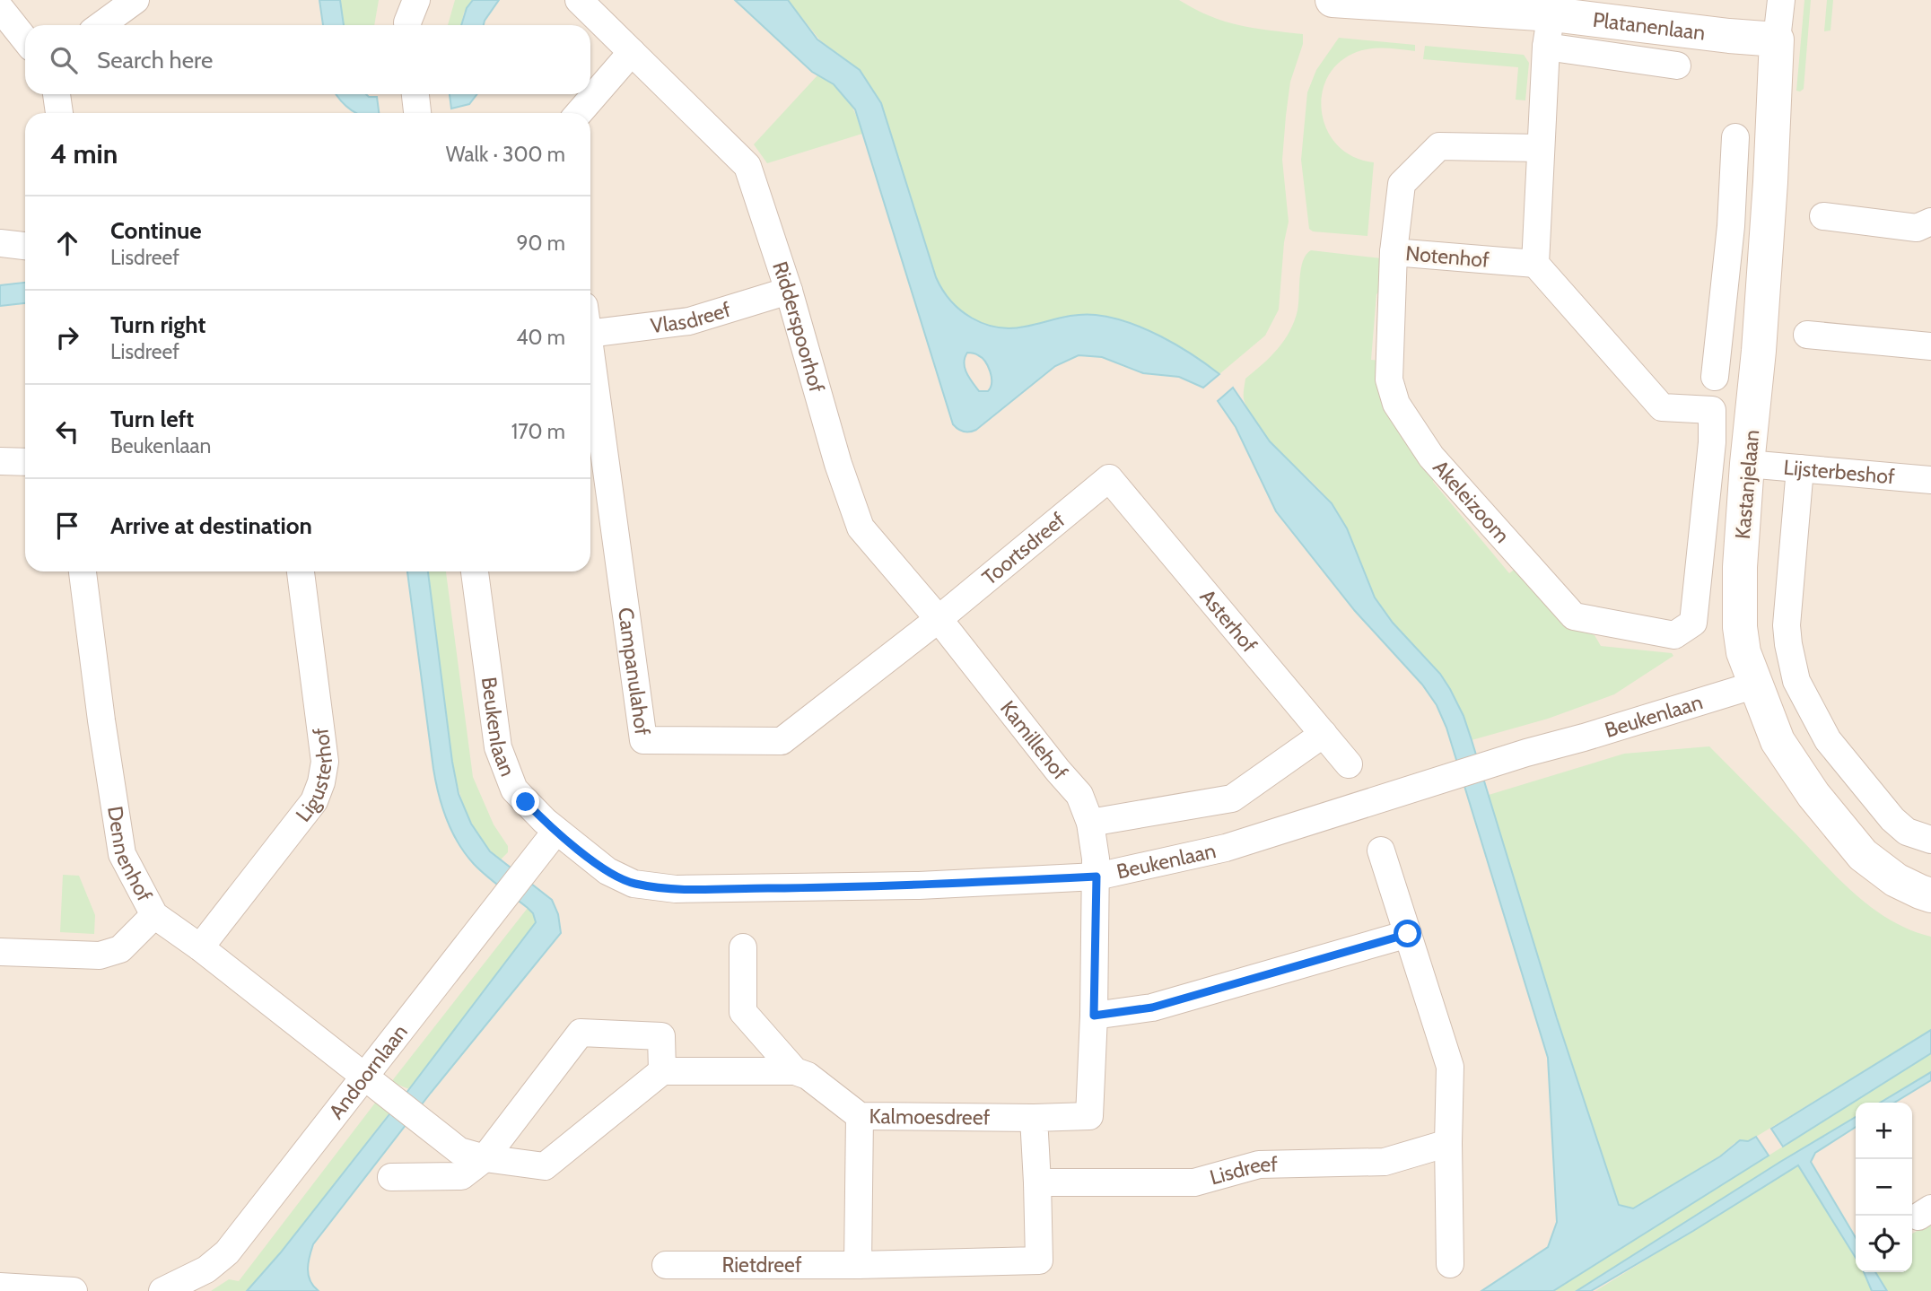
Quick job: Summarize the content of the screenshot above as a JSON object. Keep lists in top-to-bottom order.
{
  "streets": {
    "street": [
      "Platanenlaan",
      "Notenhof",
      "Vlasdreef",
      "Ridderspoorhof",
      "Lijsterbeshof",
      "Kastanjelaan",
      "Akeleizoom",
      "Toortsdreef",
      "Asterhof",
      "Campanulahof",
      "Beukenlaan",
      "Kamillehof",
      "Ligusterhof",
      "Dennenhof",
      "Andoornlaan",
      "Kalmoesdreef",
      "Lisdreef",
      "Rietdreef"
    ]
  },
  "crossings": [
    ["Platanenlaan", "Kastanjelaan"],
    ["Notenhof", "Kastanjelaan"],
    ["Notenhof", "Akeleizoom"],
    ["Vlasdreef", "Ridderspoorhof"],
    ["Ridderspoorhof", "Toortsdreef"],
    ["Ridderspoorhof", "Campanulahof"],
    ["Ridderspoorhof", "Kamillehof"],
    ["Lijsterbeshof", "Kastanjelaan"],
    ["Kastanjelaan", "Akeleizoom"],
    ["Kastanjelaan", "Beukenlaan"],
    ["Toortsdreef", "Asterhof"],
    ["Toortsdreef", "Campanulahof"],
    ["Toortsdreef", "Kamillehof"],
    ["Campanulahof", "Kamillehof"],
    ["Beukenlaan", "Kamillehof"],
    ["Beukenlaan", "Andoornlaan"],
    ["Ligusterhof", "Dennenhof"],
    ["Dennenhof", "Andoornlaan"],
    ["Lisdreef", "Rietdreef"]
  ],
  "page": {
    "search": "Search here",
    "heading": ["4 min", "Walk · 300 m"],
    "list": [
      ["Continue", "Lisdreef", "90 m"],
      ["Turn right", "Lisdreef", "40 m"],
      ["Turn left", "Beukenlaan", "170 m"],
      "Arrive at destination"
    ],
    "map_buttons": ["+", "−"]
  }
}
